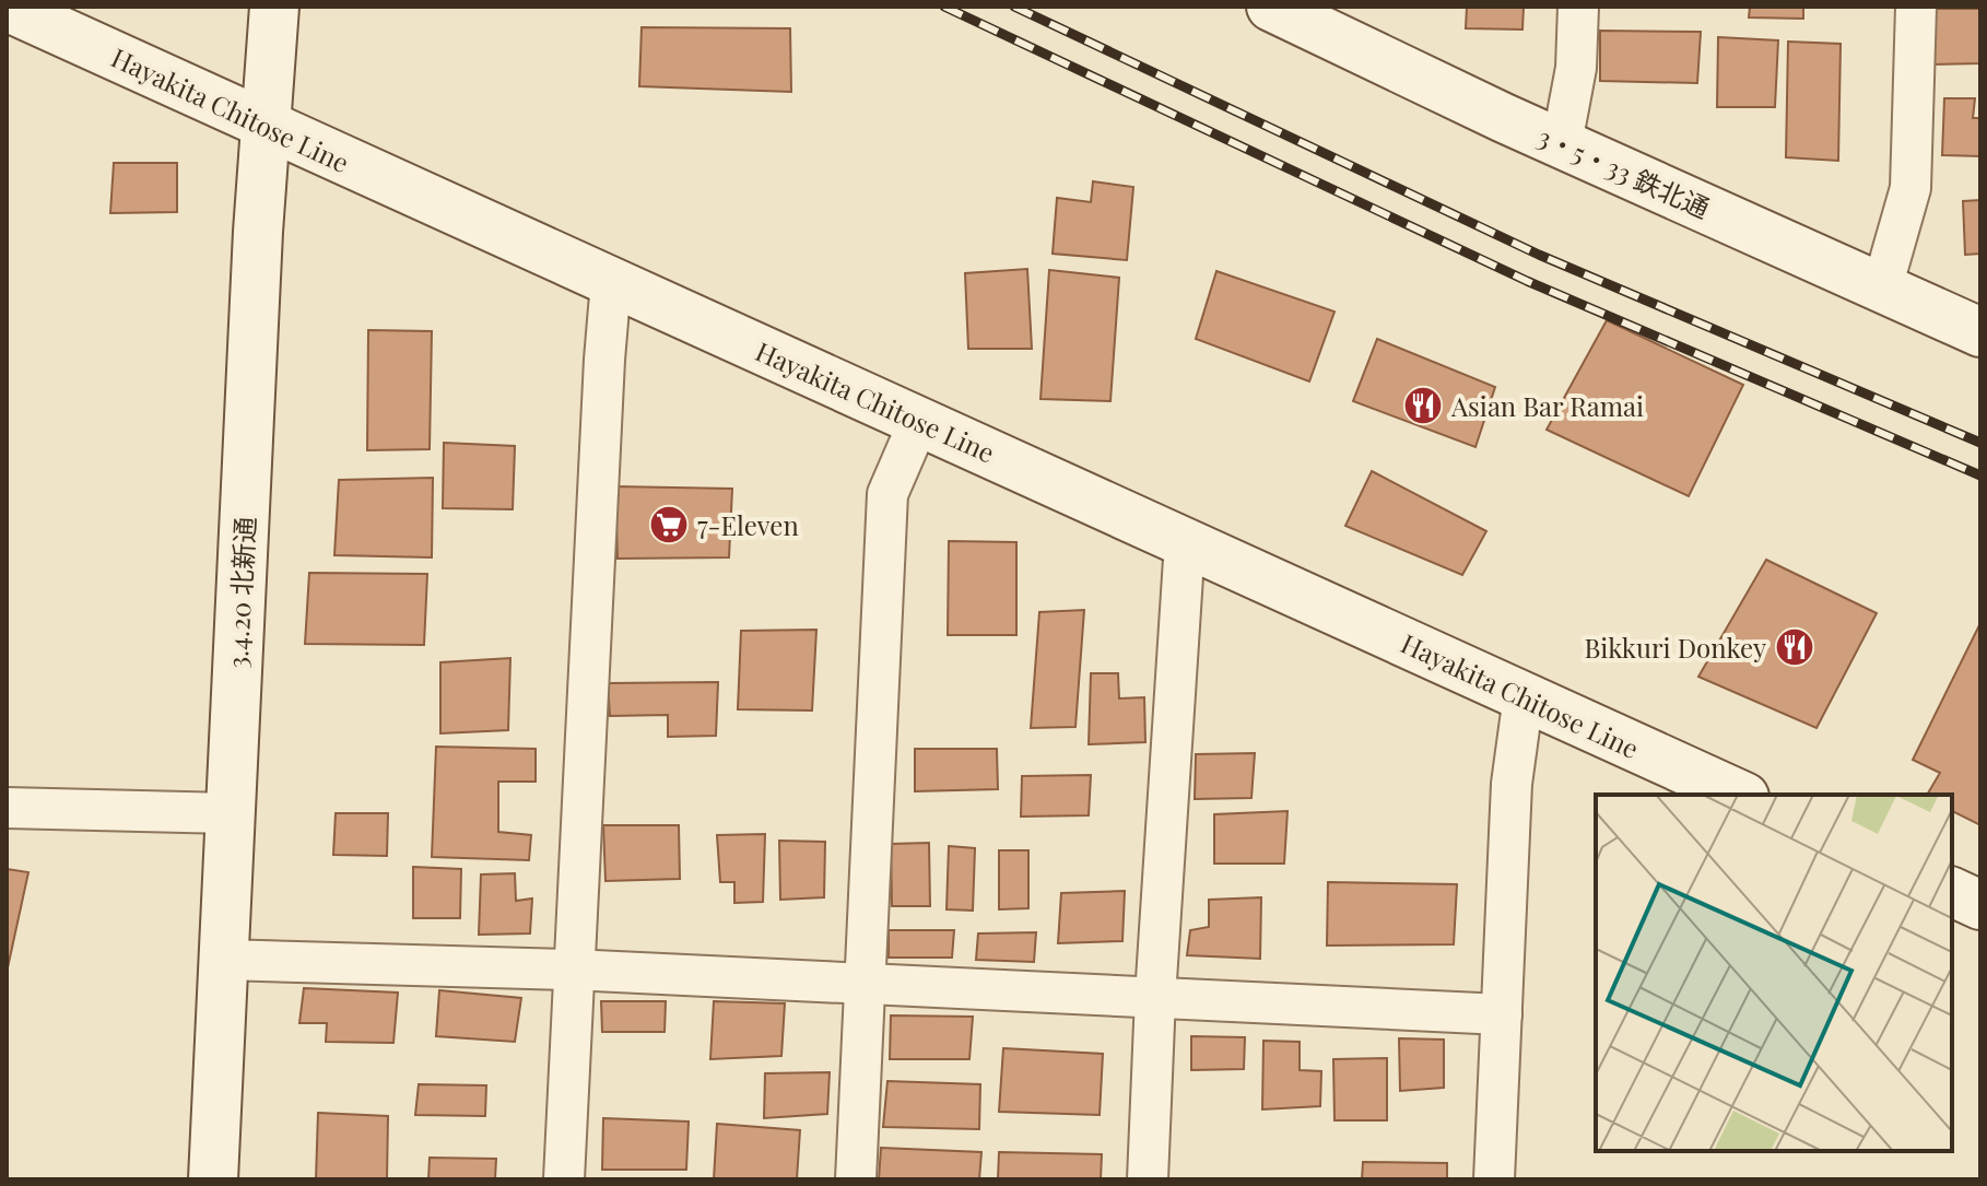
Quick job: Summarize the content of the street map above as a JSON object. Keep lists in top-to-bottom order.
{
  "streets": {
    "street": ["Hayakita Chitose Line", "3・5・33 鉄北通", "3.4.20 北新通"]
  },
  "crossings": [
    ["Hayakita Chitose Line", "3.4.20 北新通"]
  ],
  "places": {
    "restaurant": ["Asian Bar Ramai", "Bikkuri Donkey"],
    "supermarket": ["7-Eleven"]
  }
}
